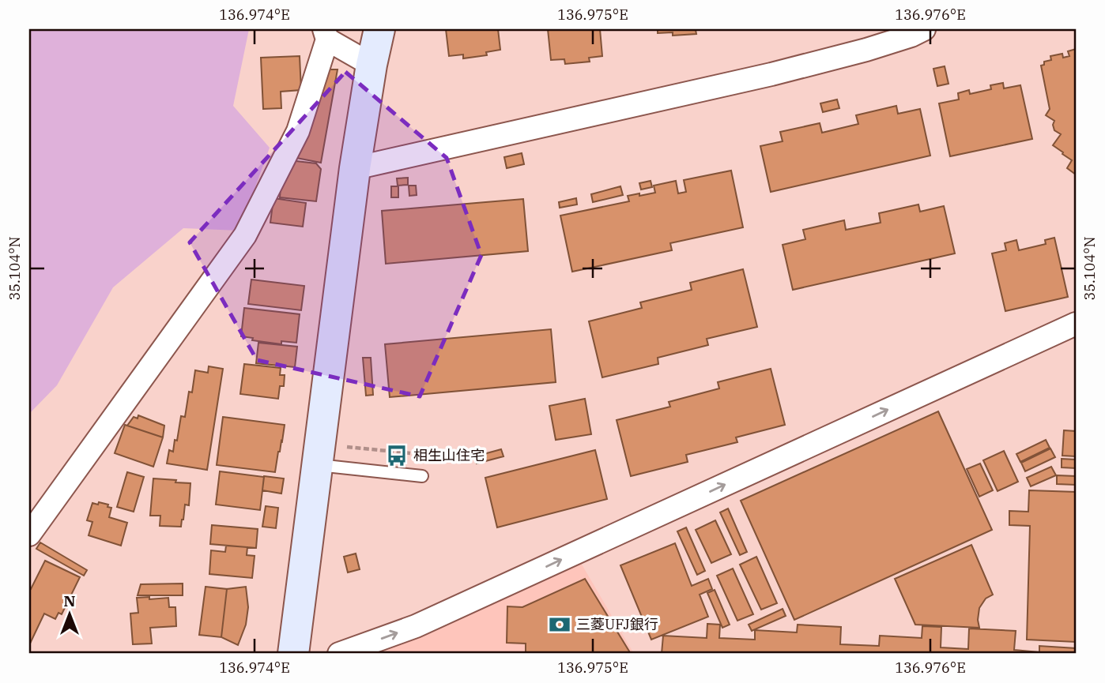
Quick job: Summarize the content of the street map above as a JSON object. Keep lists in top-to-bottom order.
{
  "places": {
    "bus stop": ["相生山住宅"],
    "bank": ["三菱UFJ銀行"]
  },
  "north": "top",
  "coordinates": [
    "136.974°E",
    "136.975°E",
    "136.976°E",
    "35.104°N"
  ]
}
